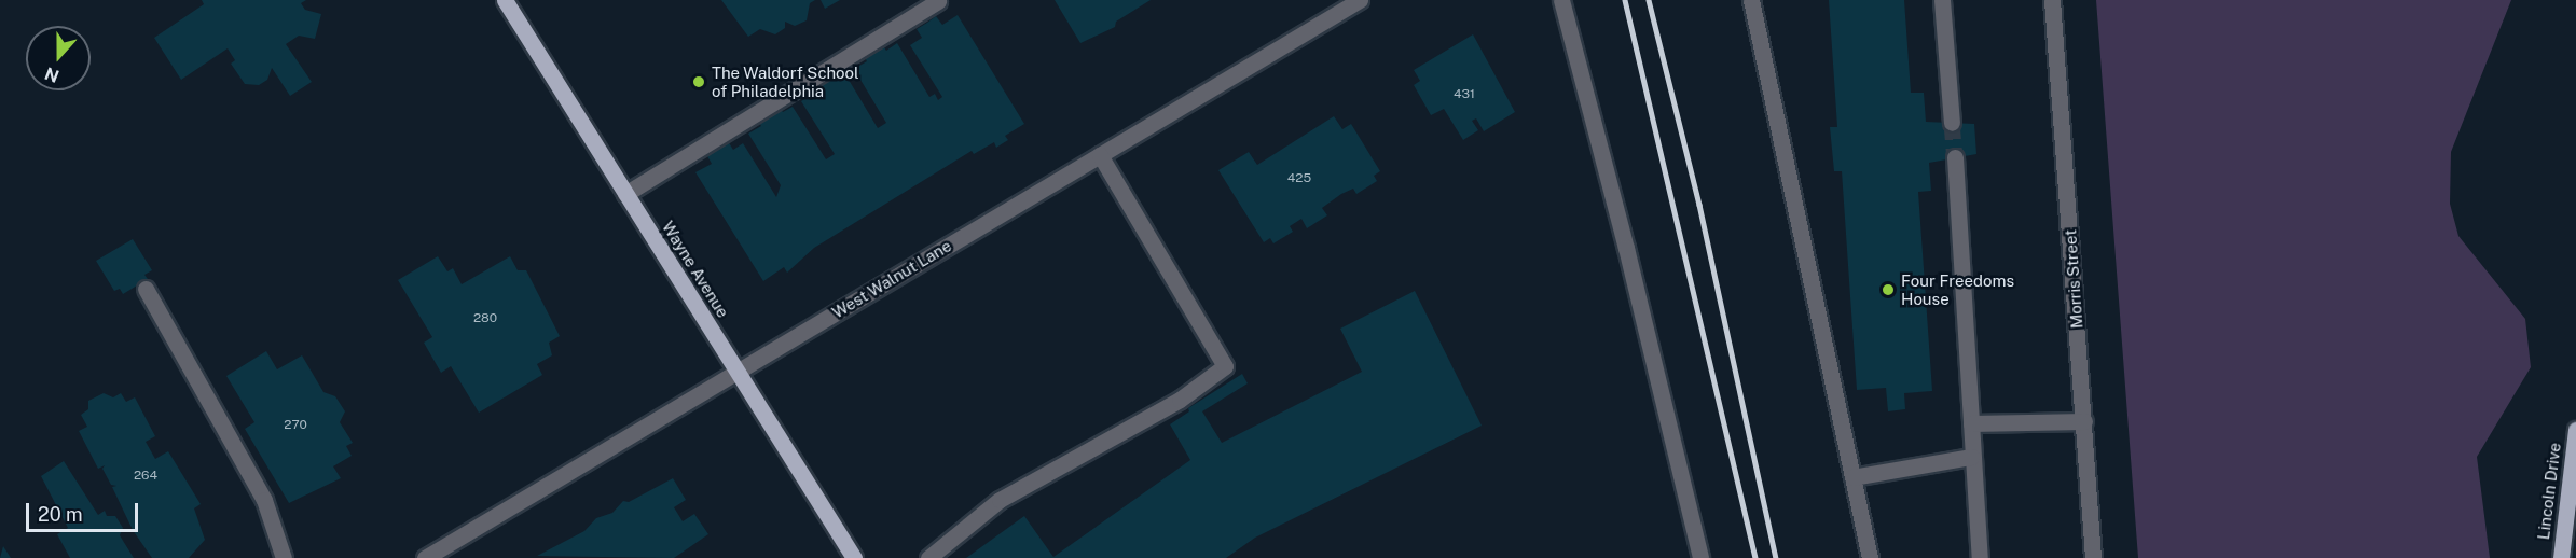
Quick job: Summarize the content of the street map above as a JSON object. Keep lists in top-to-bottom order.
{
  "streets": {
    "main road": ["Wayne Avenue", "Lincoln Drive"],
    "street": ["West Walnut Lane", "Morris Street"]
  },
  "crossings": [
    ["Wayne Avenue", "West Walnut Lane"]
  ],
  "places": ["The Waldorf School of Philadelphia", "Four Freedoms House"],
  "house_numbers": [
    "431",
    "425",
    "280",
    "270",
    "264"
  ],
  "scale_bar": "20 m",
  "north": "bottom"
}
